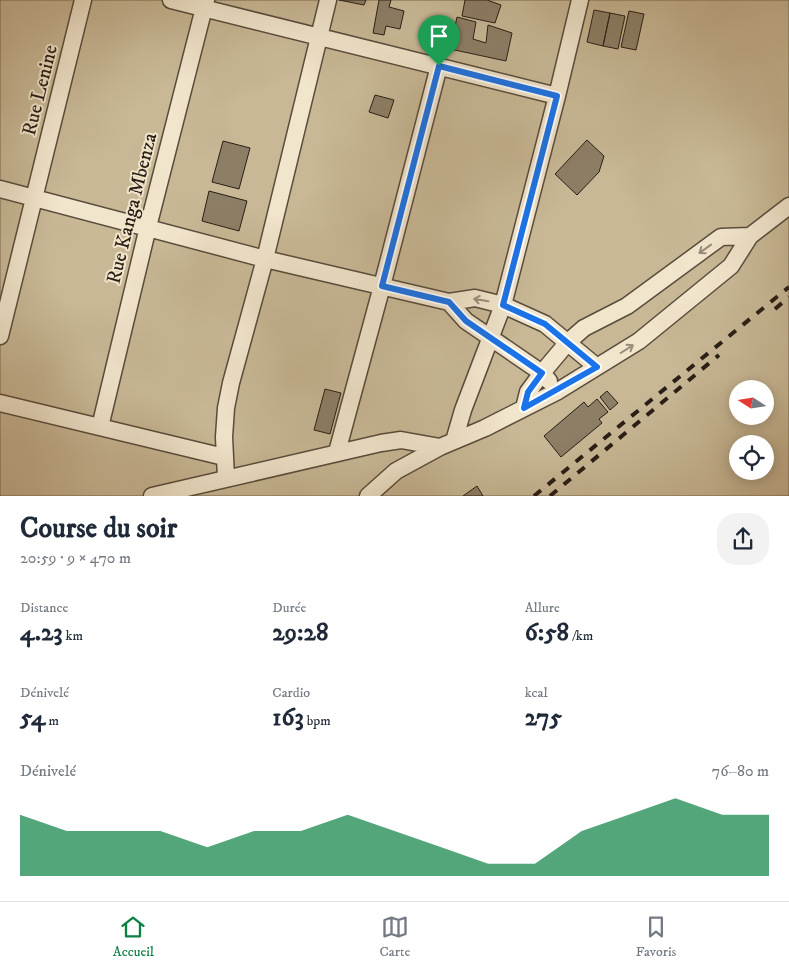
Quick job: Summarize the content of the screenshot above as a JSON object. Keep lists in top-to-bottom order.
{
  "streets": {
    "street": ["Rue Lenine", "Rue Kanga Mbenza"]
  },
  "north": "left",
  "page": {
    "heading": ["Course du soir", "20:59 · 9 × 470 m"],
    "stats": [
      ["Distance", "4.23 km"],
      ["Durée", "29:28"],
      ["Allure", "6:58 /km"],
      ["Dénivelé", "54 m"],
      ["Cardio", "163 bpm"],
      ["kcal", "275"]
    ],
    "chart": ["Dénivelé", "76–80 m"],
    "tabs": ["Accueil", "Carte", "Favoris"]
  }
}
